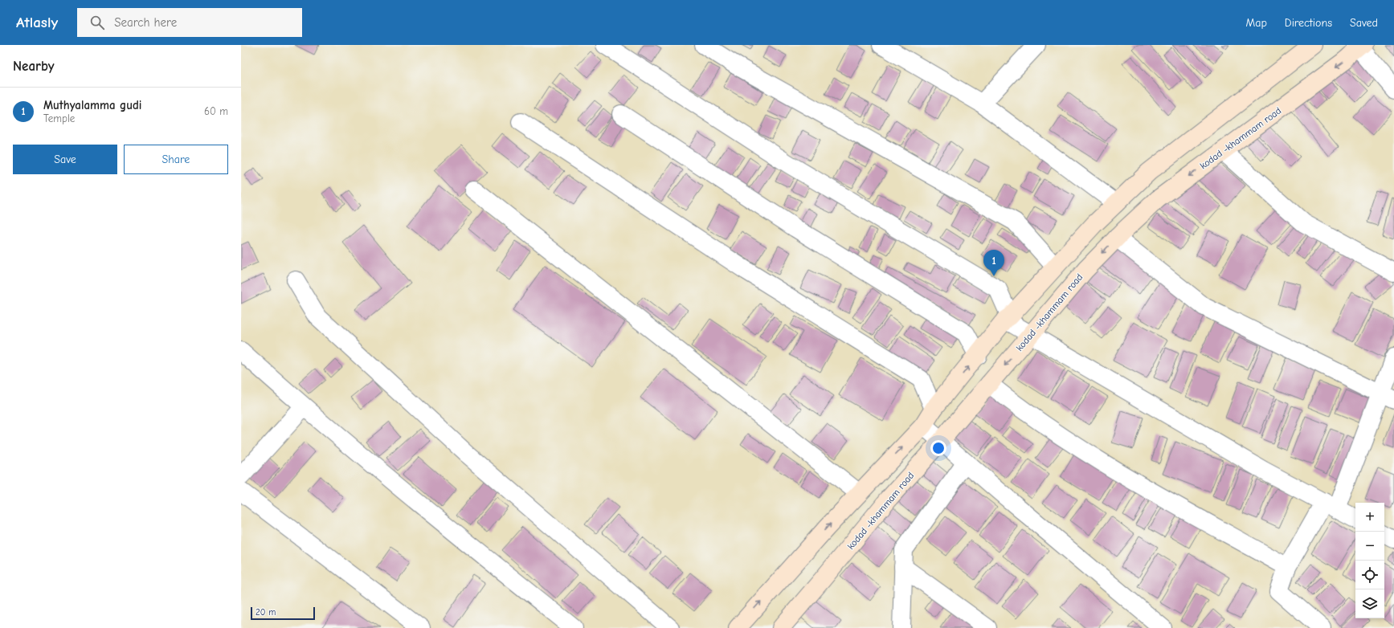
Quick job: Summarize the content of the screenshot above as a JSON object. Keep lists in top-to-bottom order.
{
  "streets": {
    "main road": ["kodad -khammam road"]
  },
  "scale_bar": "20 m",
  "page": {
    "header": "Atlasly",
    "search": "Search here",
    "nav": ["Map", "Directions", "Saved"],
    "heading": "Nearby",
    "list": [
      {
        "mark": "1",
        "name": "Muthyalamma gudi",
        "note": "Temple",
        "value": "60 m"
      }
    ],
    "buttons": ["Save", "Share"],
    "pins": "1",
    "map_buttons": ["+", "−"],
    "scale": "20 m"
  }
}
